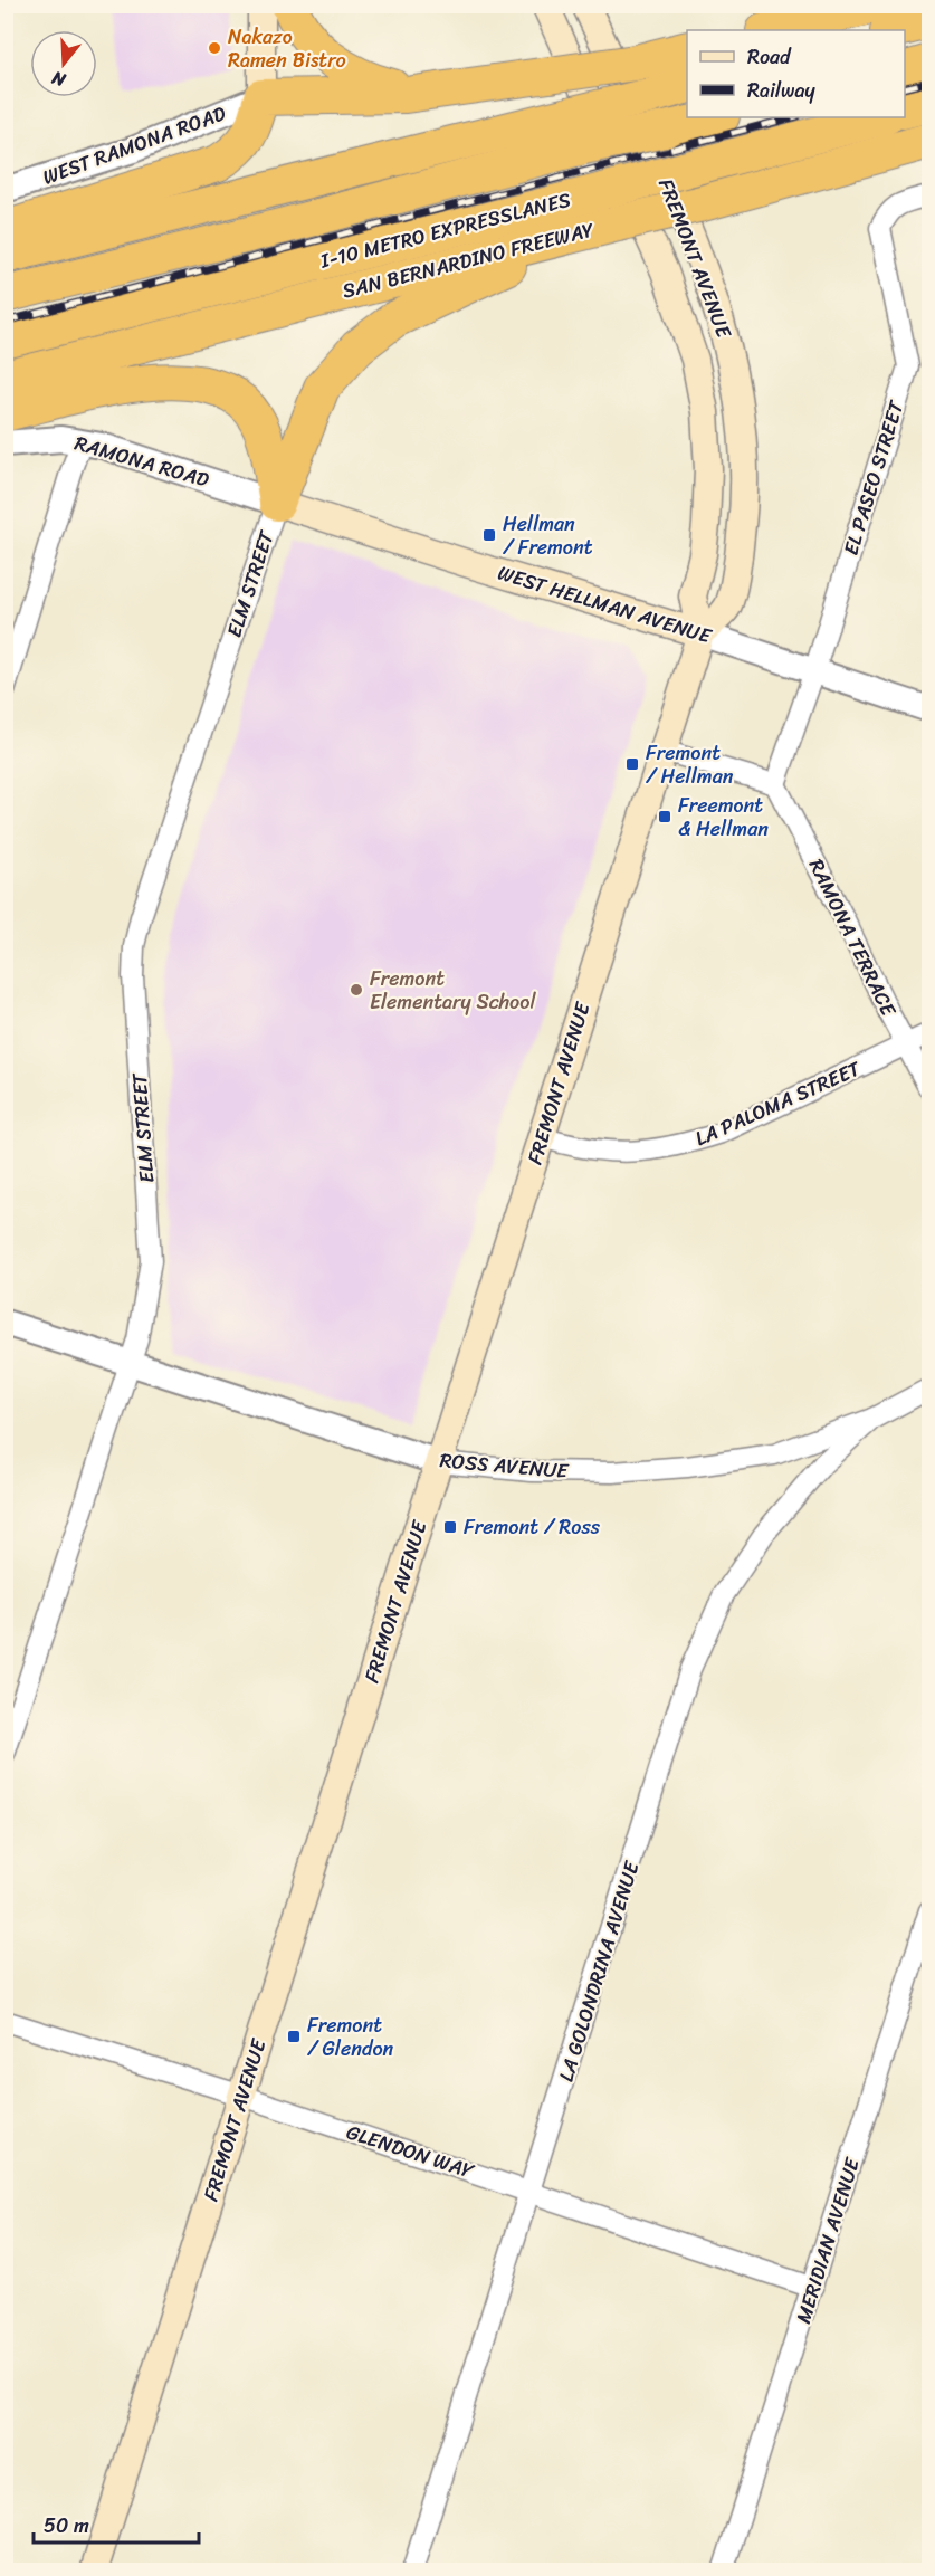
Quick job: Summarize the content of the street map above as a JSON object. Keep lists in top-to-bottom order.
{
  "streets": {
    "highway": ["I-10 METRO EXPRESSLANES", "SAN BERNARDINO FREEWAY"],
    "main road": ["FREMONT AVENUE", "WEST HELLMAN AVENUE"],
    "street": [
      "WEST RAMONA ROAD",
      "RAMONA ROAD",
      "EL PASEO STREET",
      "ELM STREET",
      "RAMONA TERRACE",
      "LA PALOMA STREET",
      "ROSS AVENUE",
      "LA GOLONDRINA AVENUE",
      "GLENDON WAY",
      "MERIDIAN AVENUE"
    ]
  },
  "crossings": [
    ["FREMONT AVENUE", "WEST HELLMAN AVENUE"],
    ["FREMONT AVENUE", "LA PALOMA STREET"],
    ["FREMONT AVENUE", "ROSS AVENUE"],
    ["FREMONT AVENUE", "GLENDON WAY"],
    ["RAMONA ROAD", "ELM STREET"],
    ["RAMONA ROAD", "WEST HELLMAN AVENUE"],
    ["EL PASEO STREET", "WEST HELLMAN AVENUE"],
    ["ELM STREET", "WEST HELLMAN AVENUE"],
    ["ELM STREET", "ROSS AVENUE"],
    ["RAMONA TERRACE", "LA PALOMA STREET"],
    ["ROSS AVENUE", "LA GOLONDRINA AVENUE"],
    ["LA GOLONDRINA AVENUE", "GLENDON WAY"],
    ["GLENDON WAY", "MERIDIAN AVENUE"]
  ],
  "places": {
    "other": ["Nakazo Ramen Bistro", "Fremont Elementary School"],
    "transit": [
      "Hellman / Fremont",
      "Fremont / Hellman",
      "Freemont & Hellman",
      "Fremont / Ross",
      "Fremont / Glendon"
    ]
  },
  "legend": ["Road", "Railway"],
  "scale_bar": "50 m",
  "north": "bottom"
}
